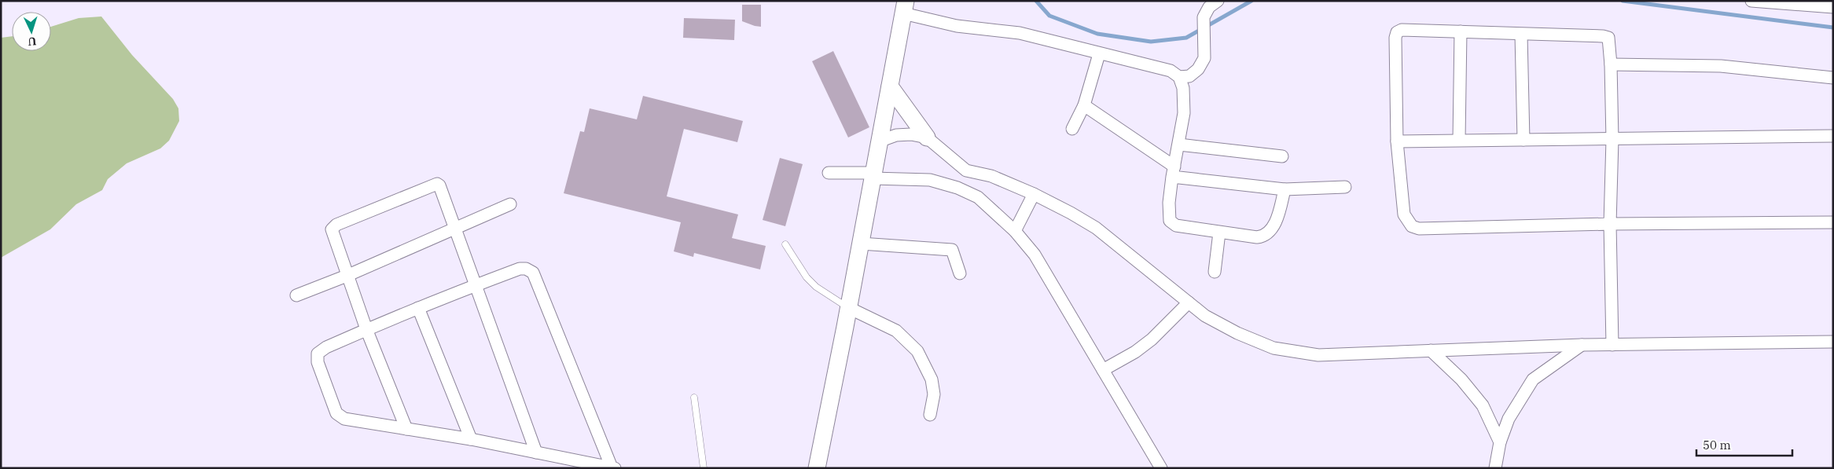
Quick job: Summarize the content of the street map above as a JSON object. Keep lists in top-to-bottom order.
{
  "scale_bar": "50 m",
  "north": "bottom"
}
